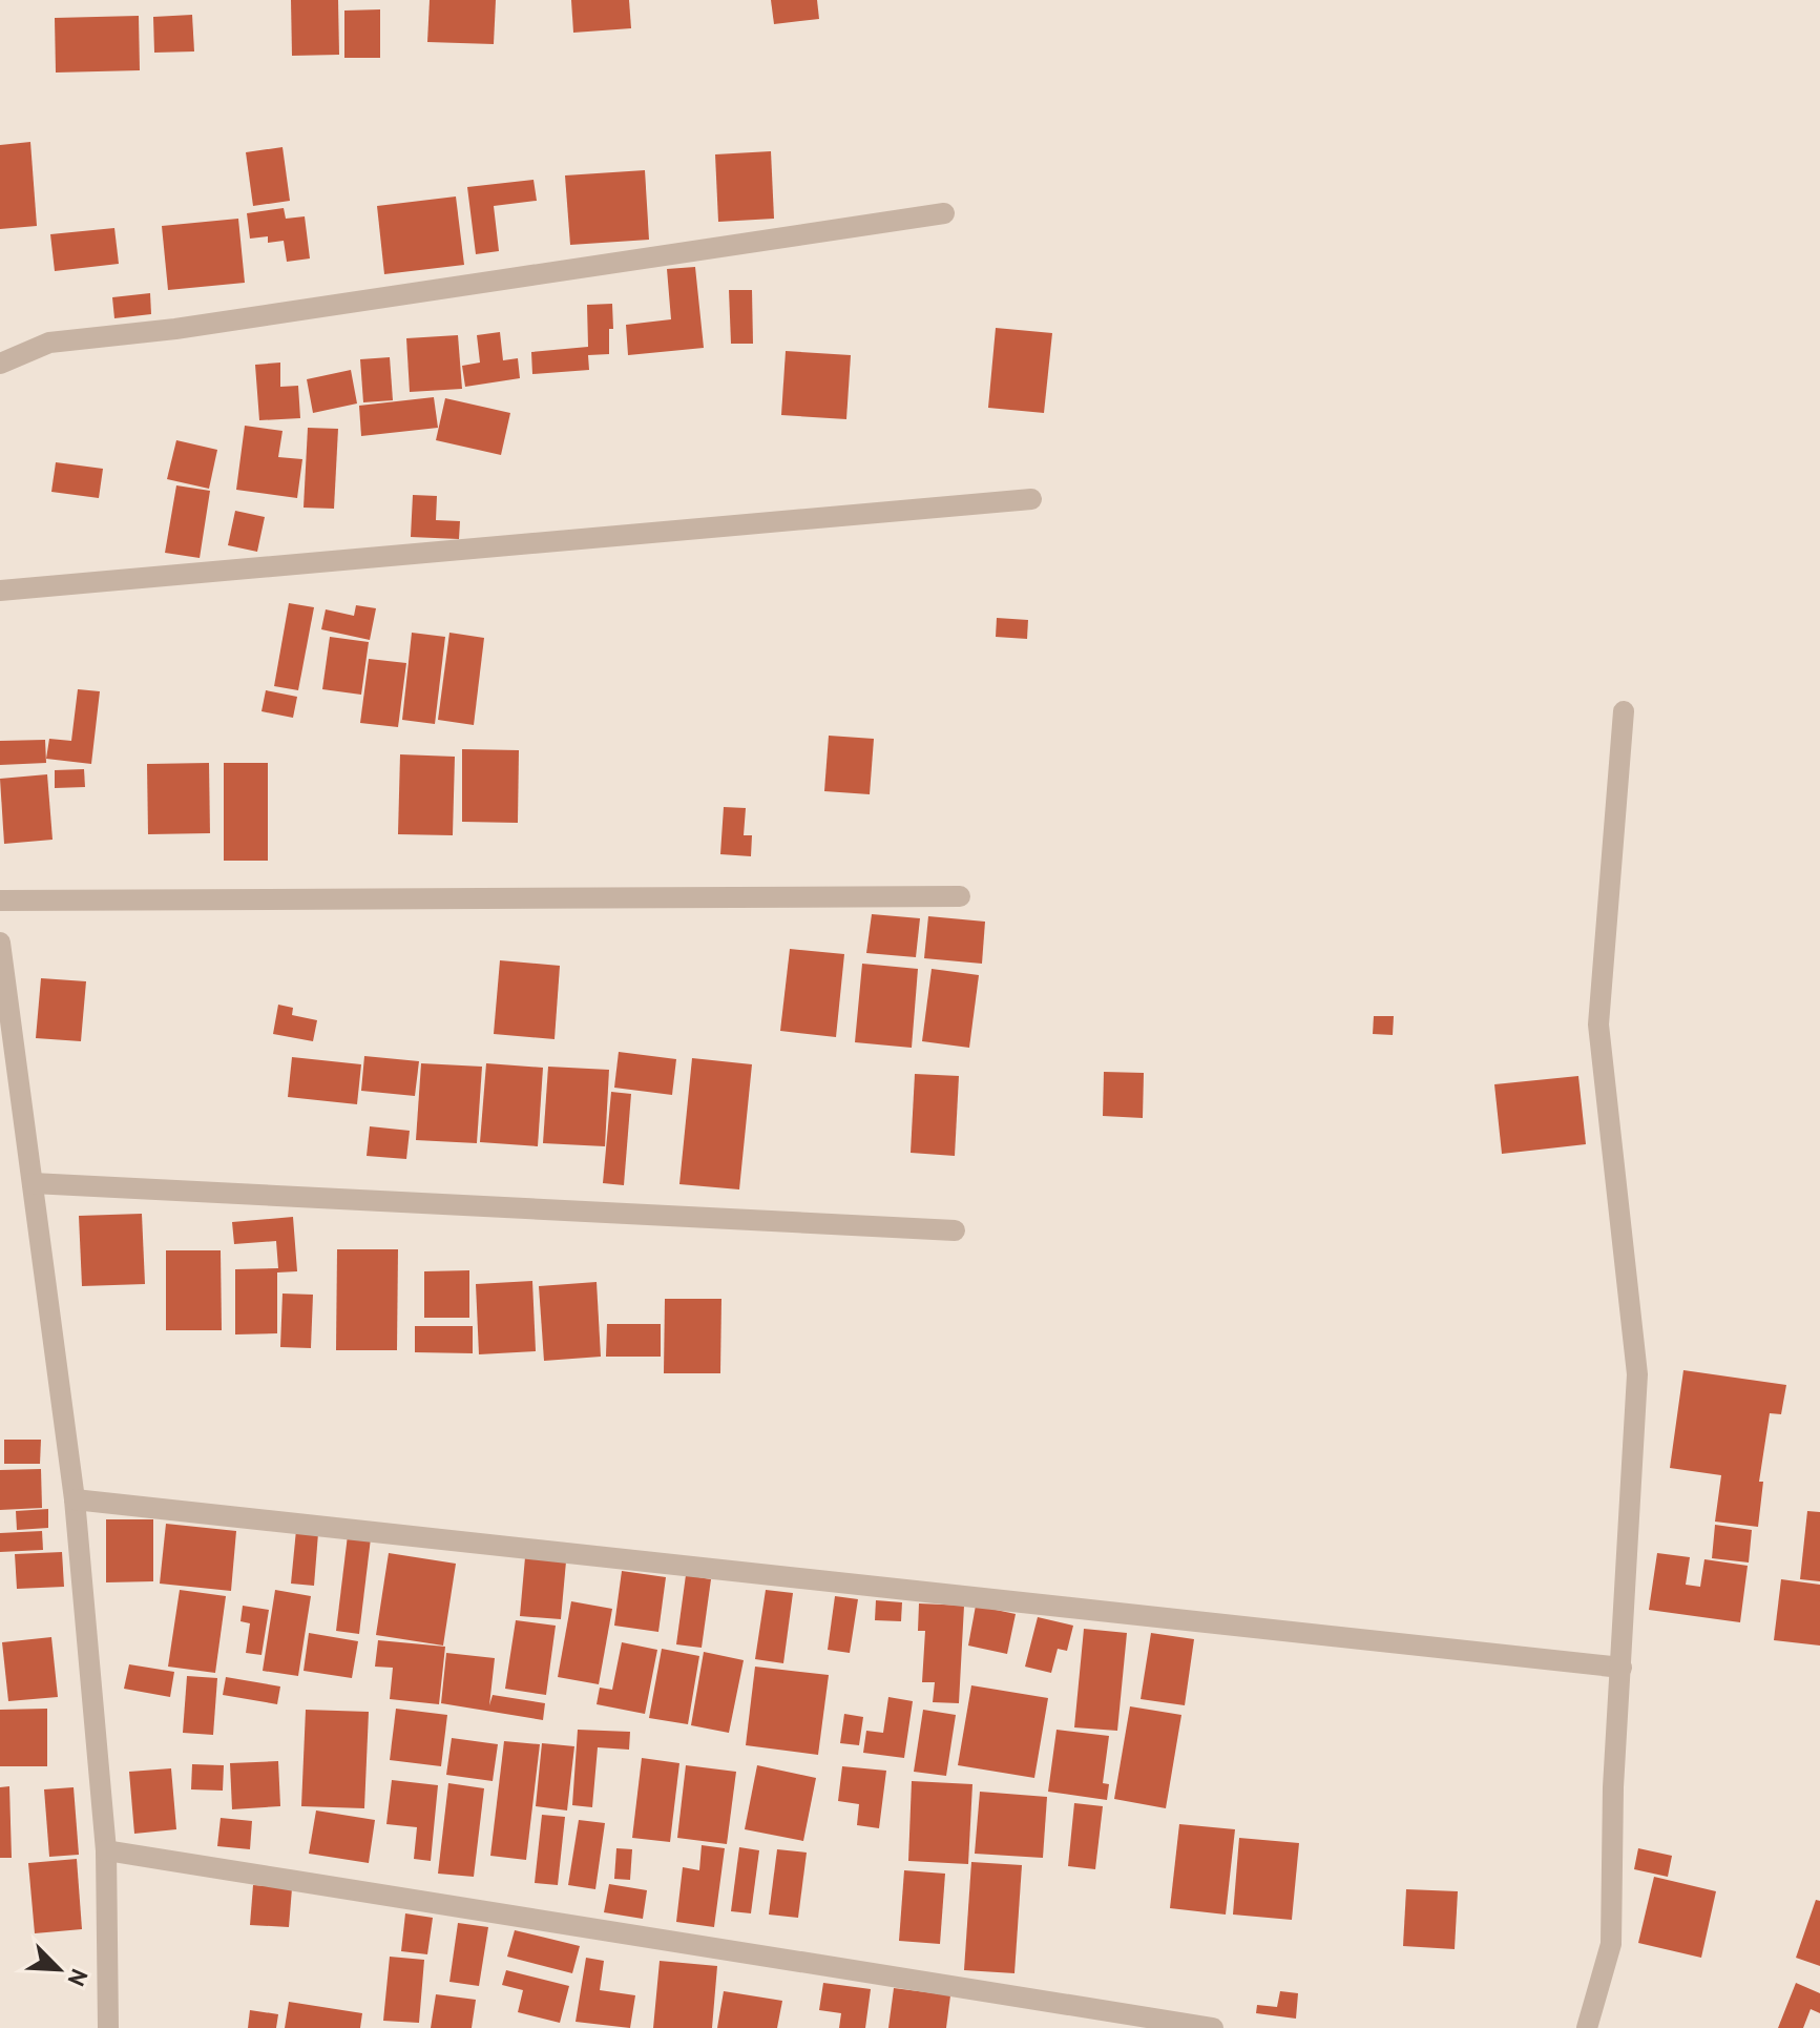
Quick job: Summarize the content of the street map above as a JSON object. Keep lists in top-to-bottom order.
{
  "north": "bottom right"
}
